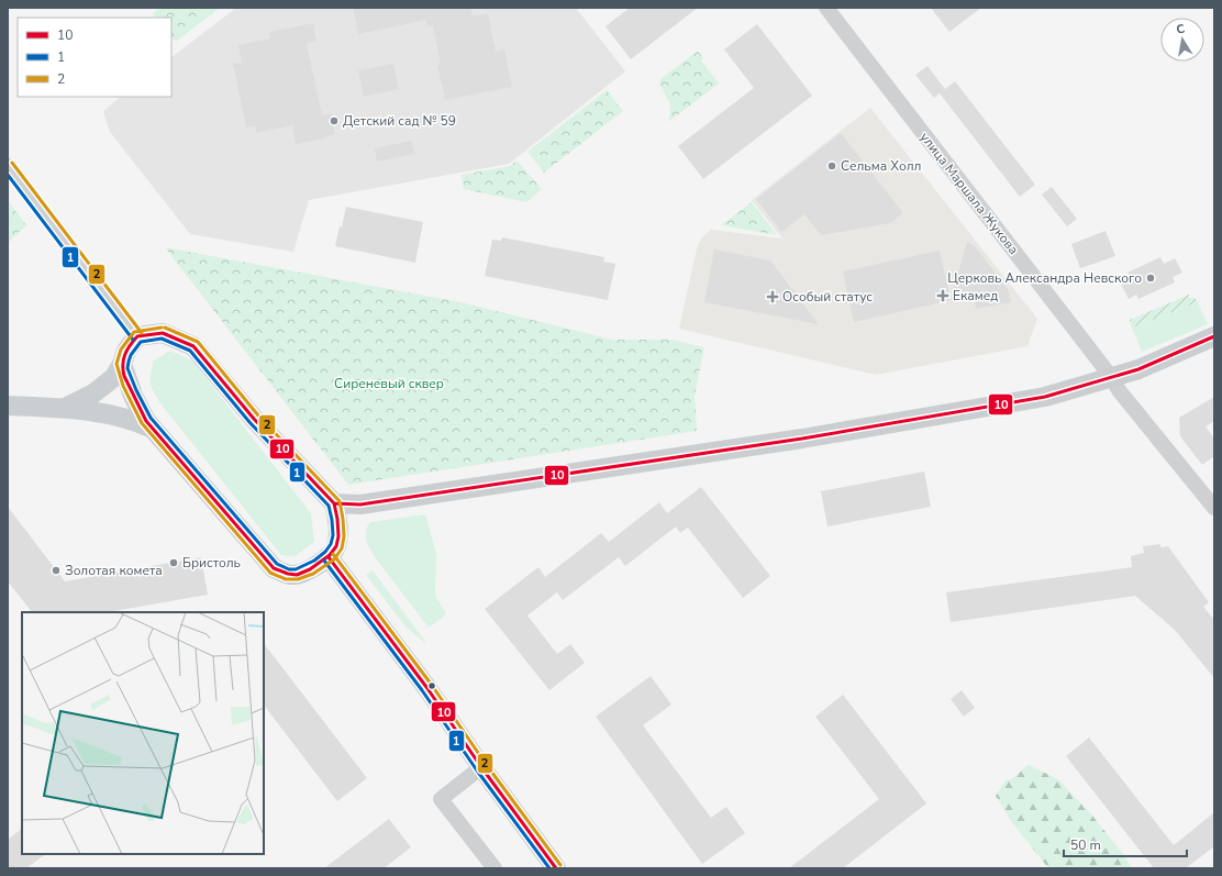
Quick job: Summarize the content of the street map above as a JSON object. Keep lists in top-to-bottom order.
{
  "streets": {
    "street": ["улица Маршала Жукова"]
  },
  "parks": ["Сиреневый сквер"],
  "places": {
    "other": [
      "Детский сад № 59",
      "Сельма Холл",
      "Церковь Александра Невского",
      "Бристоль",
      "Золотая комета"
    ],
    "health": ["Екамед", "Особый статус"]
  },
  "lines": ["transit line 2", "transit line 1", "transit line 10"],
  "legend": ["10", "1", "2"],
  "scale_bar": "50 m",
  "north": "top"
}
